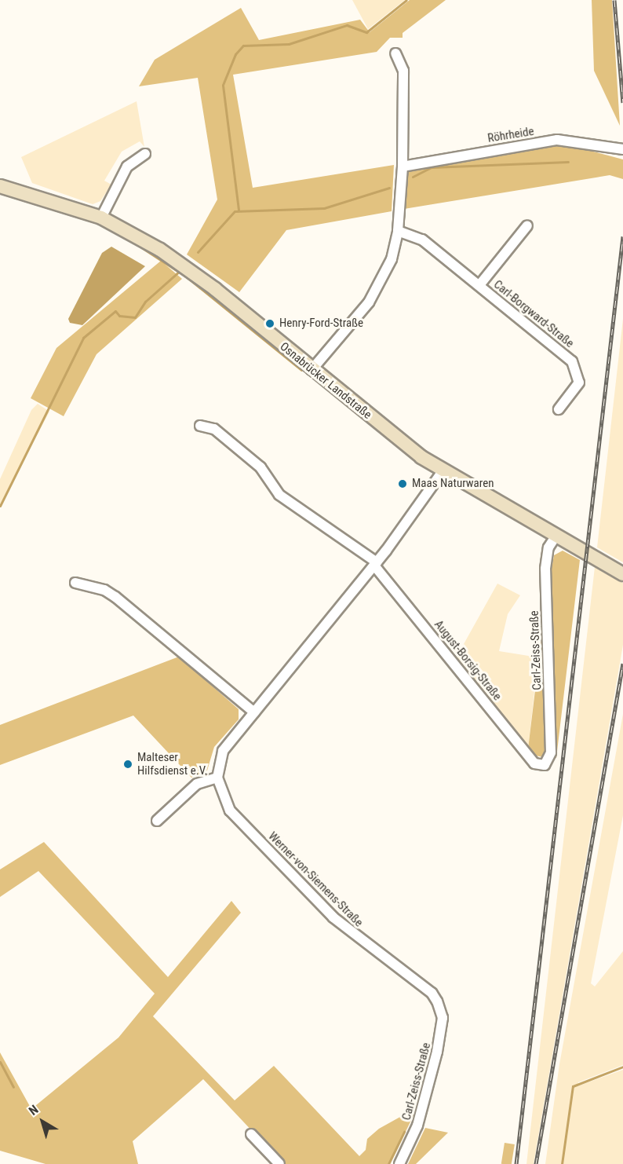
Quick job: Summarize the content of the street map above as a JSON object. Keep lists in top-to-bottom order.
{
  "streets": {
    "street": [
      "Röhrheide",
      "Carl-Borgward-Straße",
      "Osnabrücker Landstraße",
      "Carl-Zeiss-Straße",
      "August-Borsig-Straße",
      "Werner-von-Siemens-Straße"
    ]
  },
  "crossings": [
    ["Osnabrücker Landstraße", "Carl-Zeiss-Straße"],
    ["Carl-Zeiss-Straße", "August-Borsig-Straße"],
    ["Carl-Zeiss-Straße", "Werner-von-Siemens-Straße"]
  ],
  "places": ["Henry-Ford-Straße", "Maas Naturwaren", "Malteser Hilfsdienst e.V."],
  "north": "top left"
}
